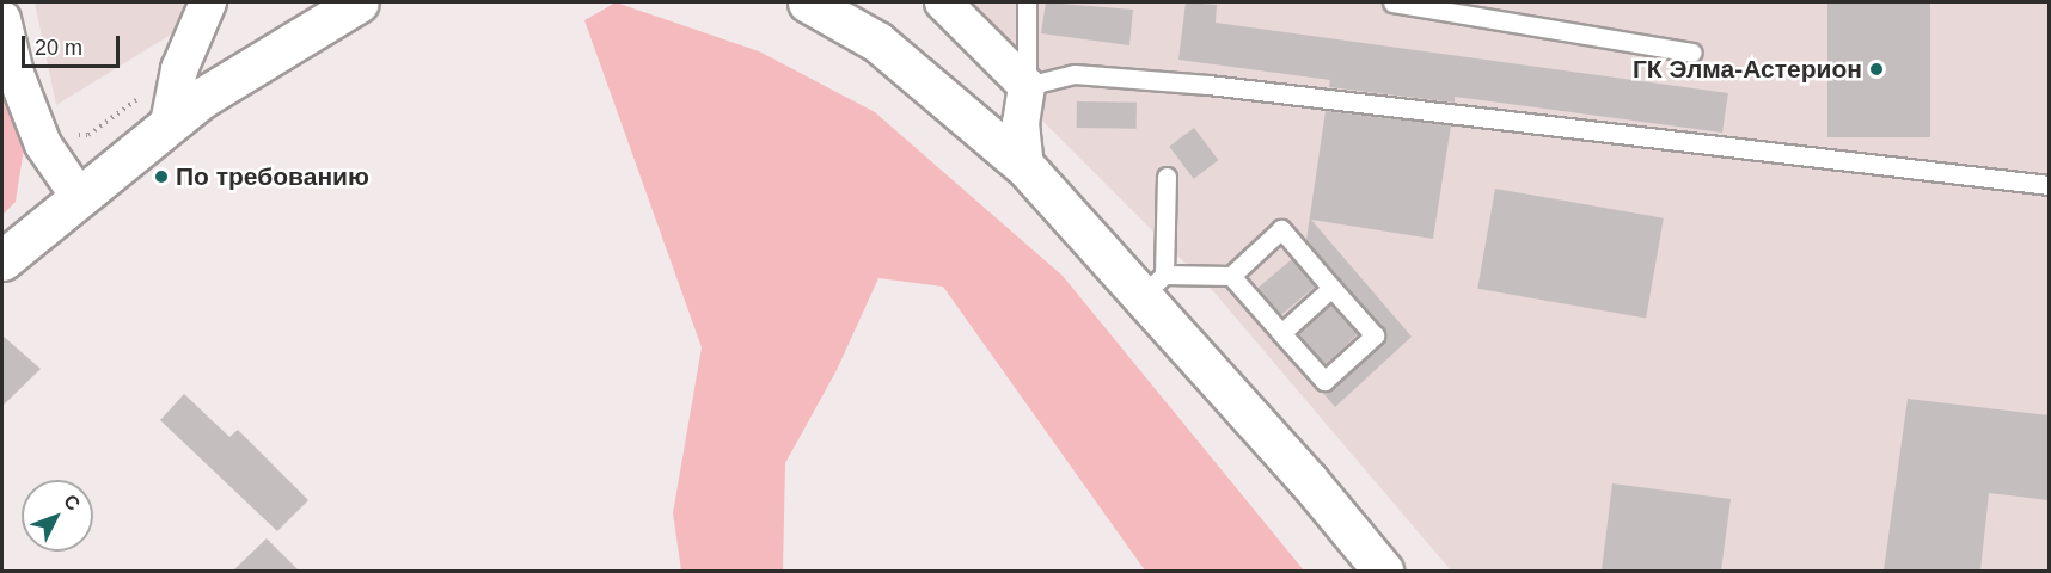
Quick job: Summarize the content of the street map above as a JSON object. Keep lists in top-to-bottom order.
{
  "places": ["ГК Элма-Астерион", "По требованию"],
  "scale_bar": "20 m",
  "north": "top right"
}
